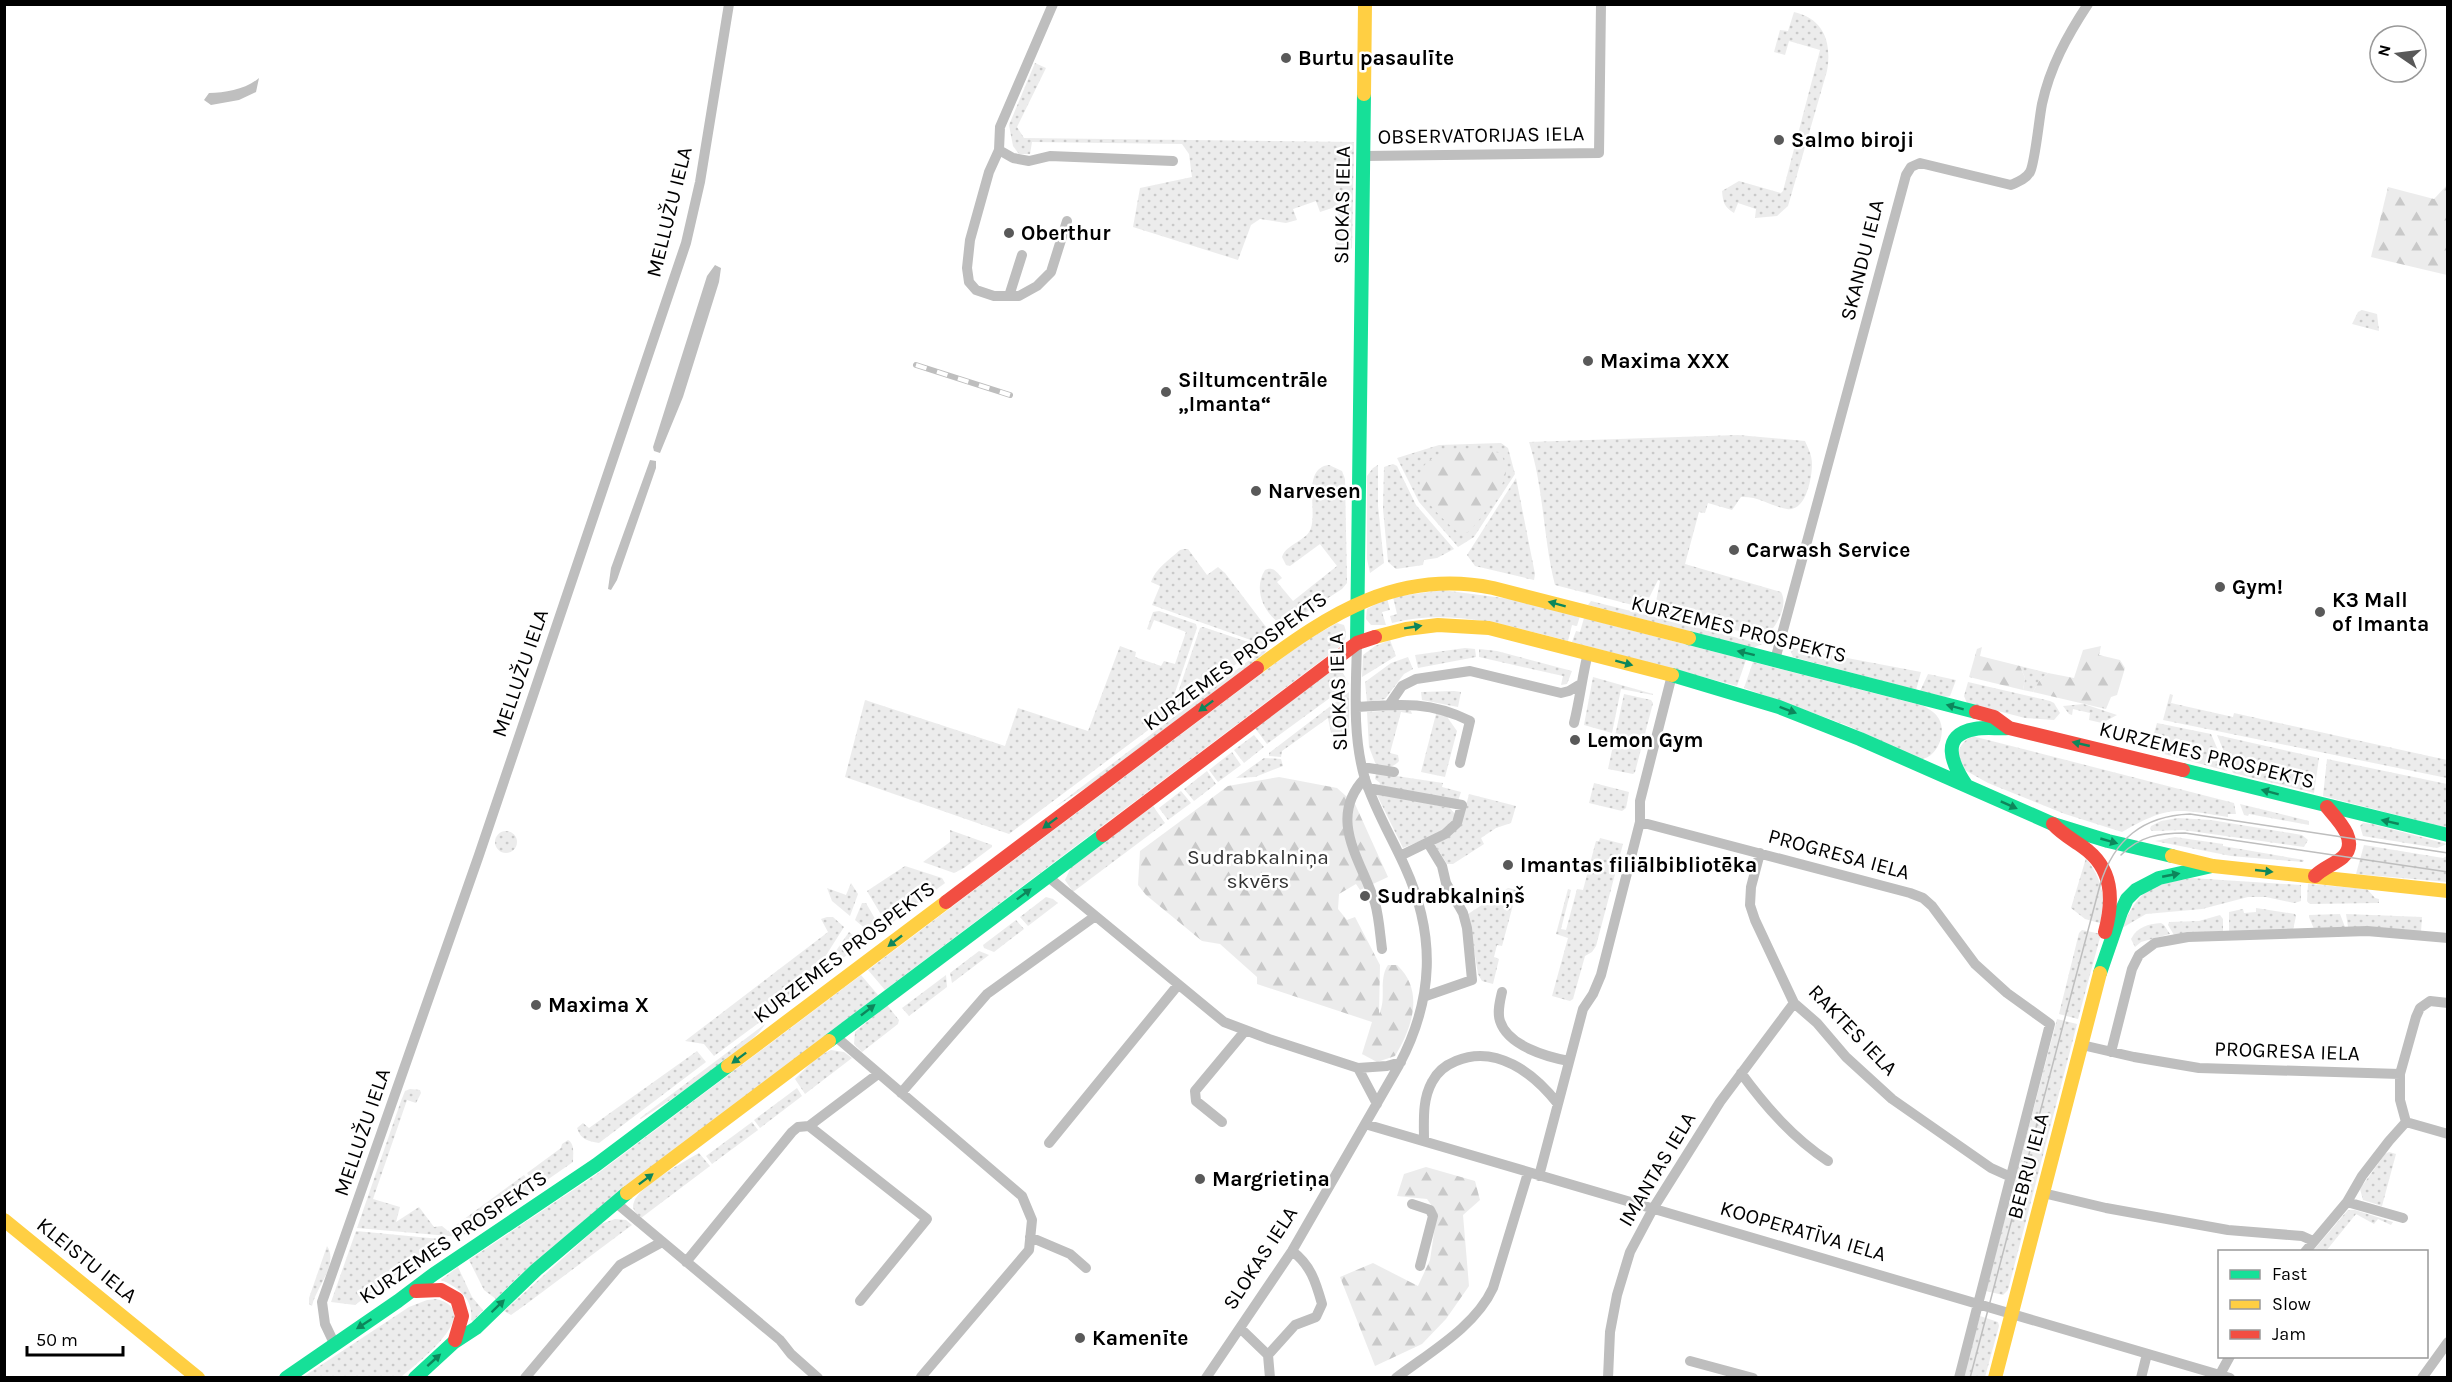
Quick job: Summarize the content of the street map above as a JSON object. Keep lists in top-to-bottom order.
{
  "streets": {
    "main road": [
      "SLOKAS IELA",
      "KURZEMES PROSPEKTS",
      "BEBRU IELA",
      "KLEISTU IELA"
    ],
    "street": [
      "OBSERVATORIJAS IELA",
      "MELLUŽU IELA",
      "SKANDU IELA",
      "PROGRESA IELA",
      "RAKTES IELA",
      "IMANTAS IELA",
      "KOOPERATĪVA IELA"
    ]
  },
  "crossings": [
    ["OBSERVATORIJAS IELA", "SLOKAS IELA"],
    ["SLOKAS IELA", "KURZEMES PROSPEKTS"],
    ["SLOKAS IELA", "KOOPERATĪVA IELA"],
    ["MELLUŽU IELA", "KURZEMES PROSPEKTS"],
    ["SKANDU IELA", "KURZEMES PROSPEKTS"],
    ["PROGRESA IELA", "RAKTES IELA"],
    ["PROGRESA IELA", "BEBRU IELA"],
    ["RAKTES IELA", "IMANTAS IELA"],
    ["BEBRU IELA", "KOOPERATĪVA IELA"],
    ["IMANTAS IELA", "KOOPERATĪVA IELA"]
  ],
  "parks": ["Sudrabkalniņa skvērs"],
  "places": [
    "Burtu pasaulīte",
    "Salmo biroji",
    "Oberthur",
    "Maxima XXX",
    "Siltumcentrāle „Imanta“",
    "Narvesen",
    "Carwash Service",
    "Gym!",
    "K3 Mall of Imanta",
    "Lemon Gym",
    "Imantas filiālbibliotēka",
    "Sudrabkalniņš",
    "Maxima X",
    "Margrietiņa",
    "Kamenīte"
  ],
  "legend": ["Fast", "Slow", "Jam"],
  "scale_bar": "50 m",
  "north": "left"
}
